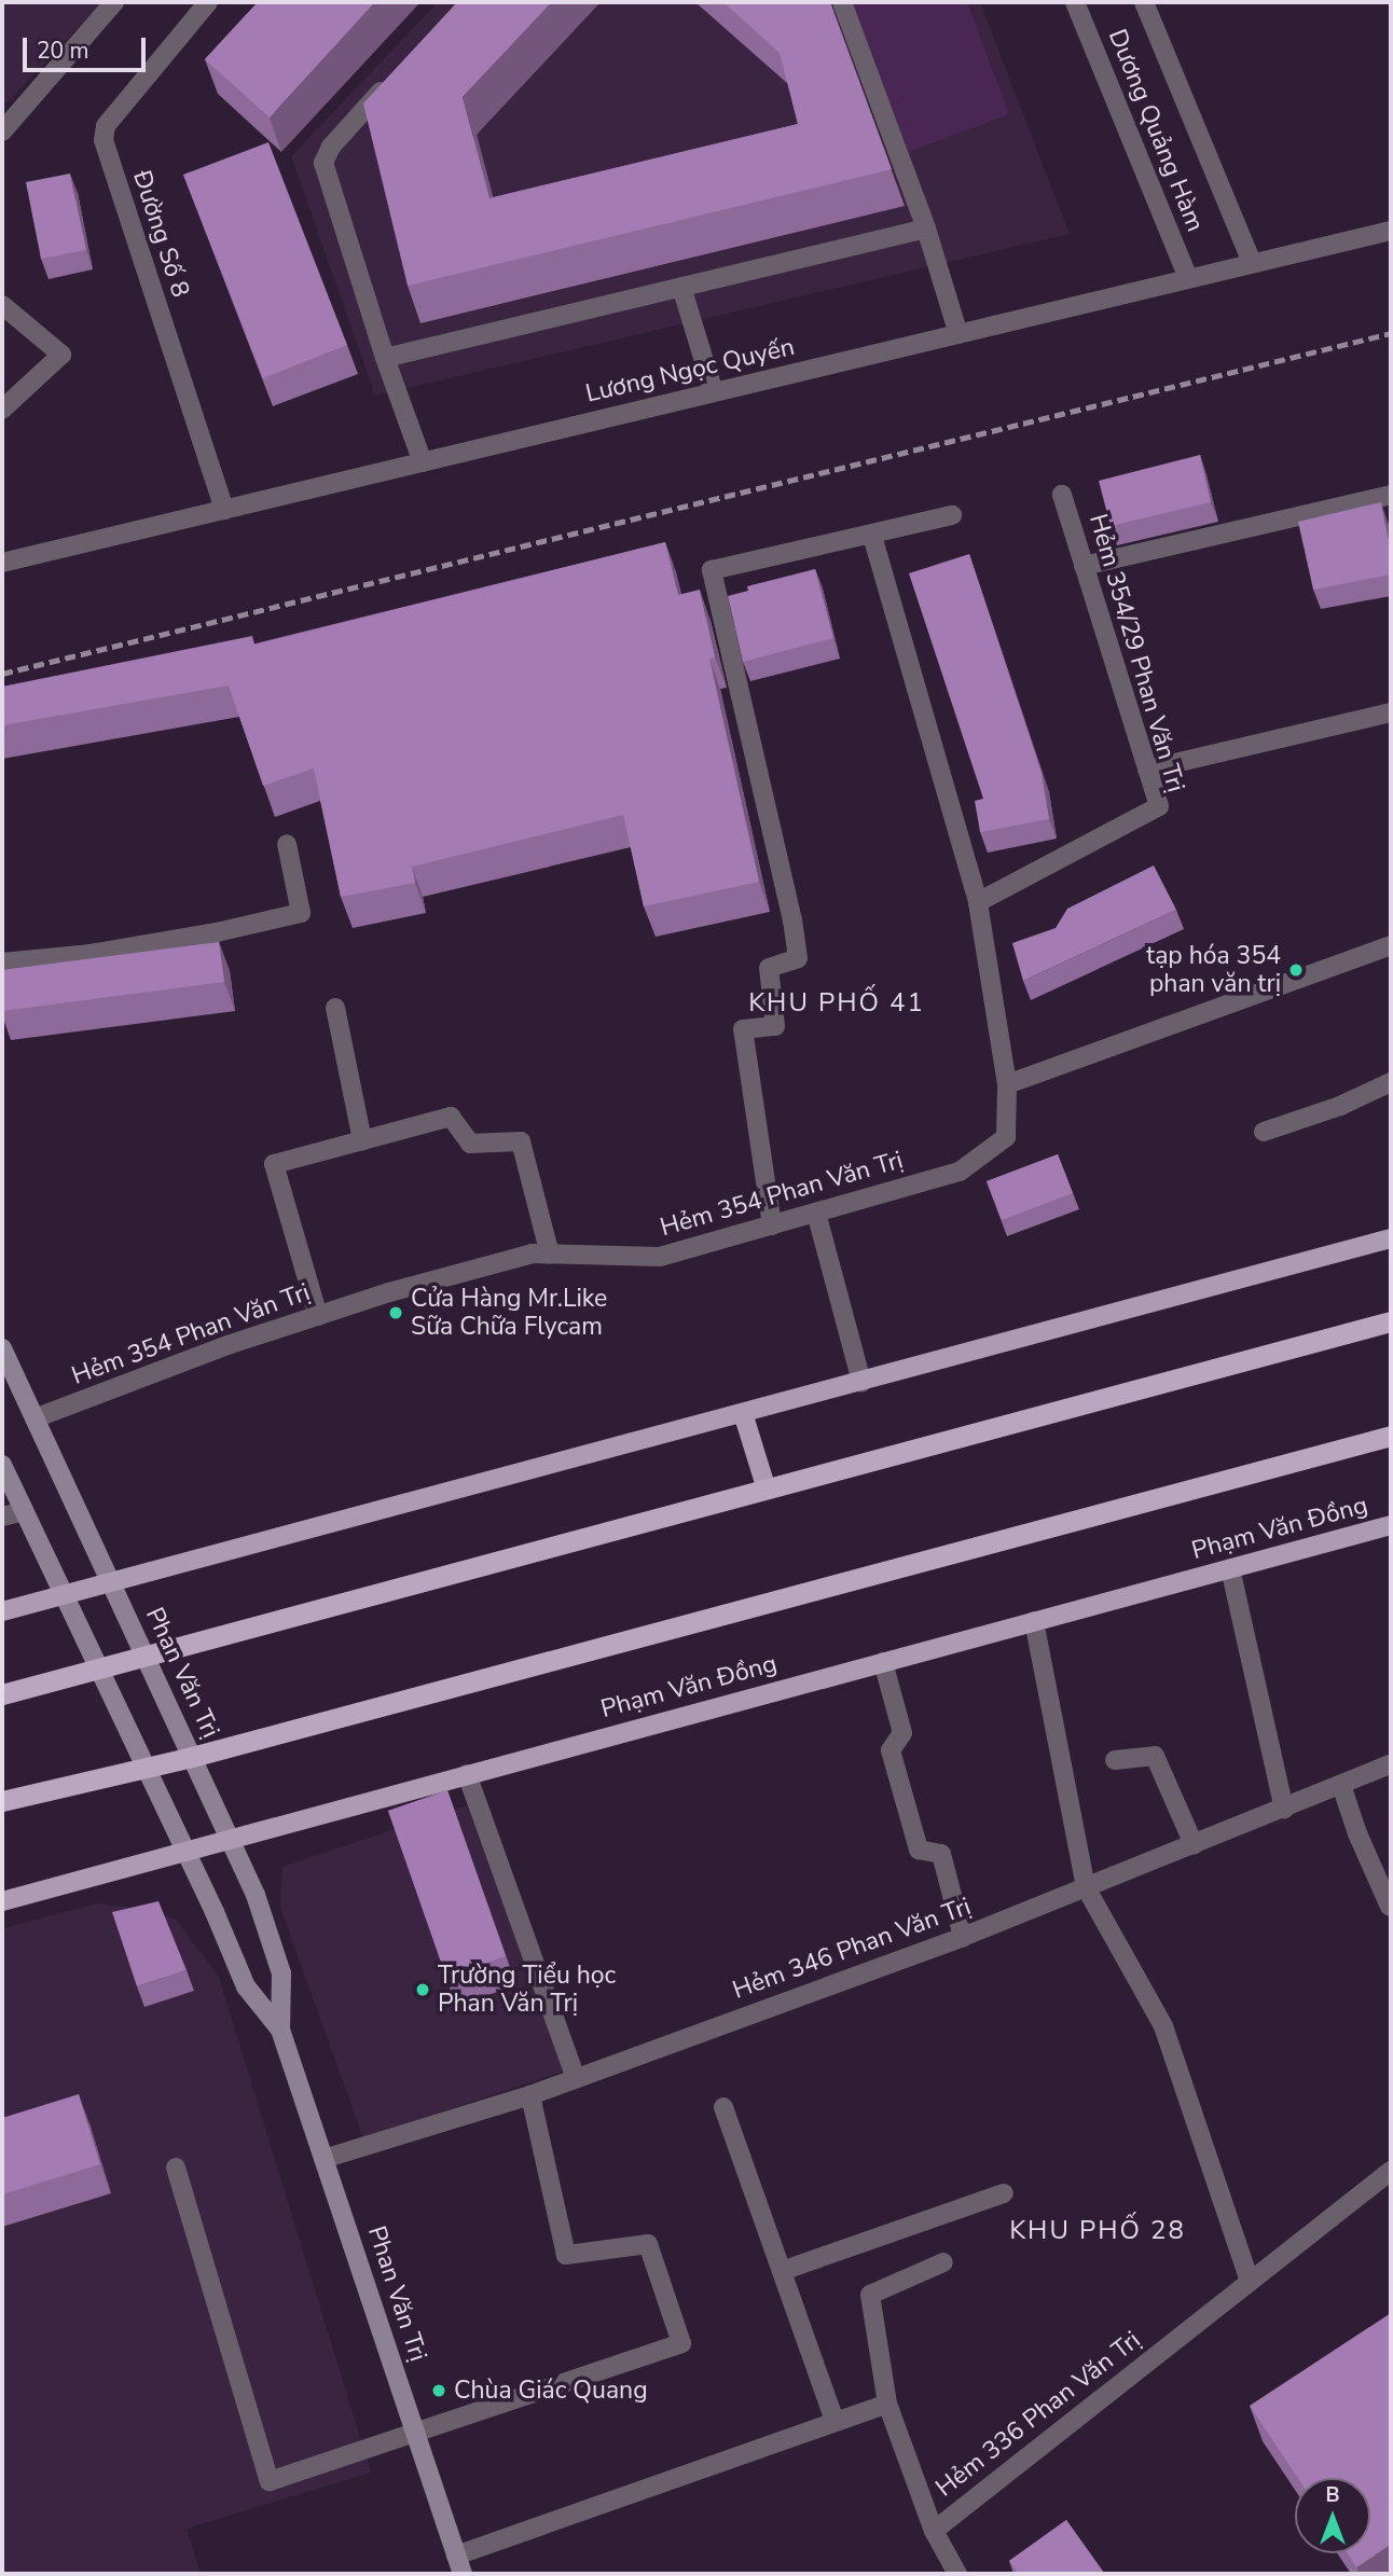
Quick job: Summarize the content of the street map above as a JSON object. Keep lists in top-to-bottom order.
{
  "streets": {
    "main road": ["Phạm Văn Đồng", "Phan Văn Trị"],
    "street": [
      "Dương Quảng Hàm",
      "Đường Số 8",
      "Lương Ngọc Quyến",
      "Hẻm 354/29 Phan Văn Trị",
      "Hẻm 354 Phan Văn Trị",
      "Hẻm 346 Phan Văn Trị",
      "Hẻm 336 Phan Văn Trị"
    ]
  },
  "crossings": [
    ["Dương Quảng Hàm", "Lương Ngọc Quyến"],
    ["Đường Số 8", "Lương Ngọc Quyến"],
    ["Hẻm 354 Phan Văn Trị", "Phan Văn Trị"],
    ["Phạm Văn Đồng", "Phan Văn Trị"],
    ["Phan Văn Trị", "Hẻm 346 Phan Văn Trị"]
  ],
  "districts": ["KHU PHỐ 41", "KHU PHỐ 28"],
  "places": [
    "tạp hóa 354 phan văn trị",
    "Cửa Hàng Mr.Like Sữa Chữa Flycam",
    "Trường Tiểu học Phan Văn Trị",
    "Chùa Giác Quang"
  ],
  "scale_bar": "20 m",
  "north": "top"
}
